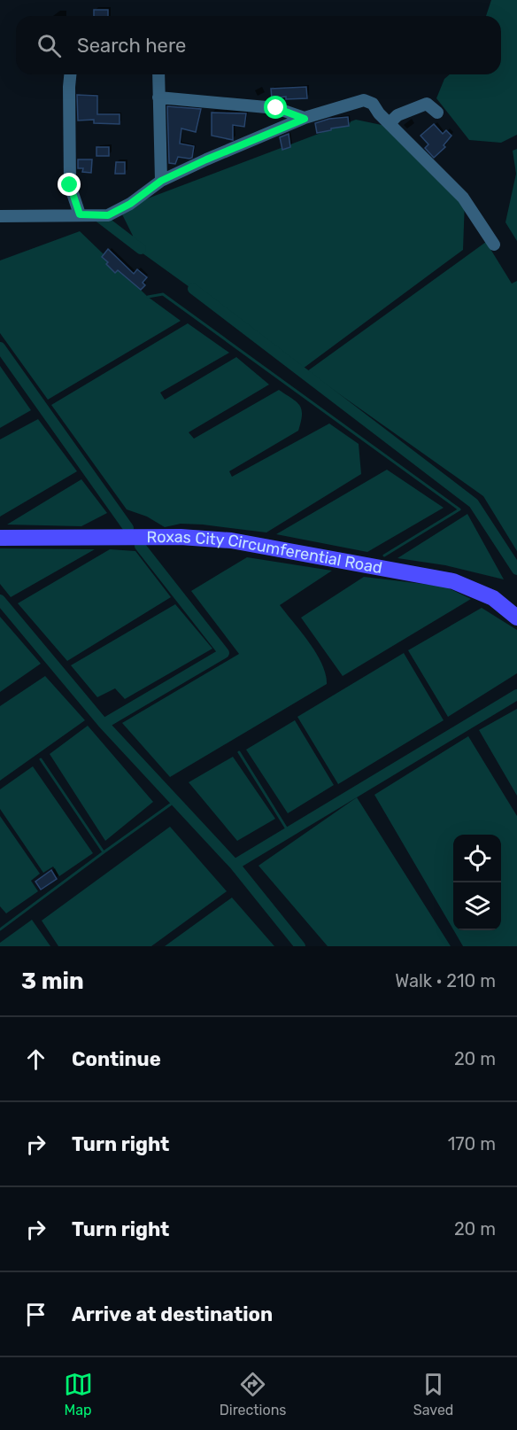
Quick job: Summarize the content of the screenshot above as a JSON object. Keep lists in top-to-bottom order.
{
  "streets": {
    "main road": ["Roxas City Circumferential Road"]
  },
  "page": {
    "search": "Search here",
    "heading": ["3 min", "Walk · 210 m"],
    "list": [
      ["Continue", "20 m"],
      ["Turn right", "170 m"],
      ["Turn right", "20 m"],
      "Arrive at destination"
    ],
    "nav": ["Map", "Directions", "Saved"]
  }
}
